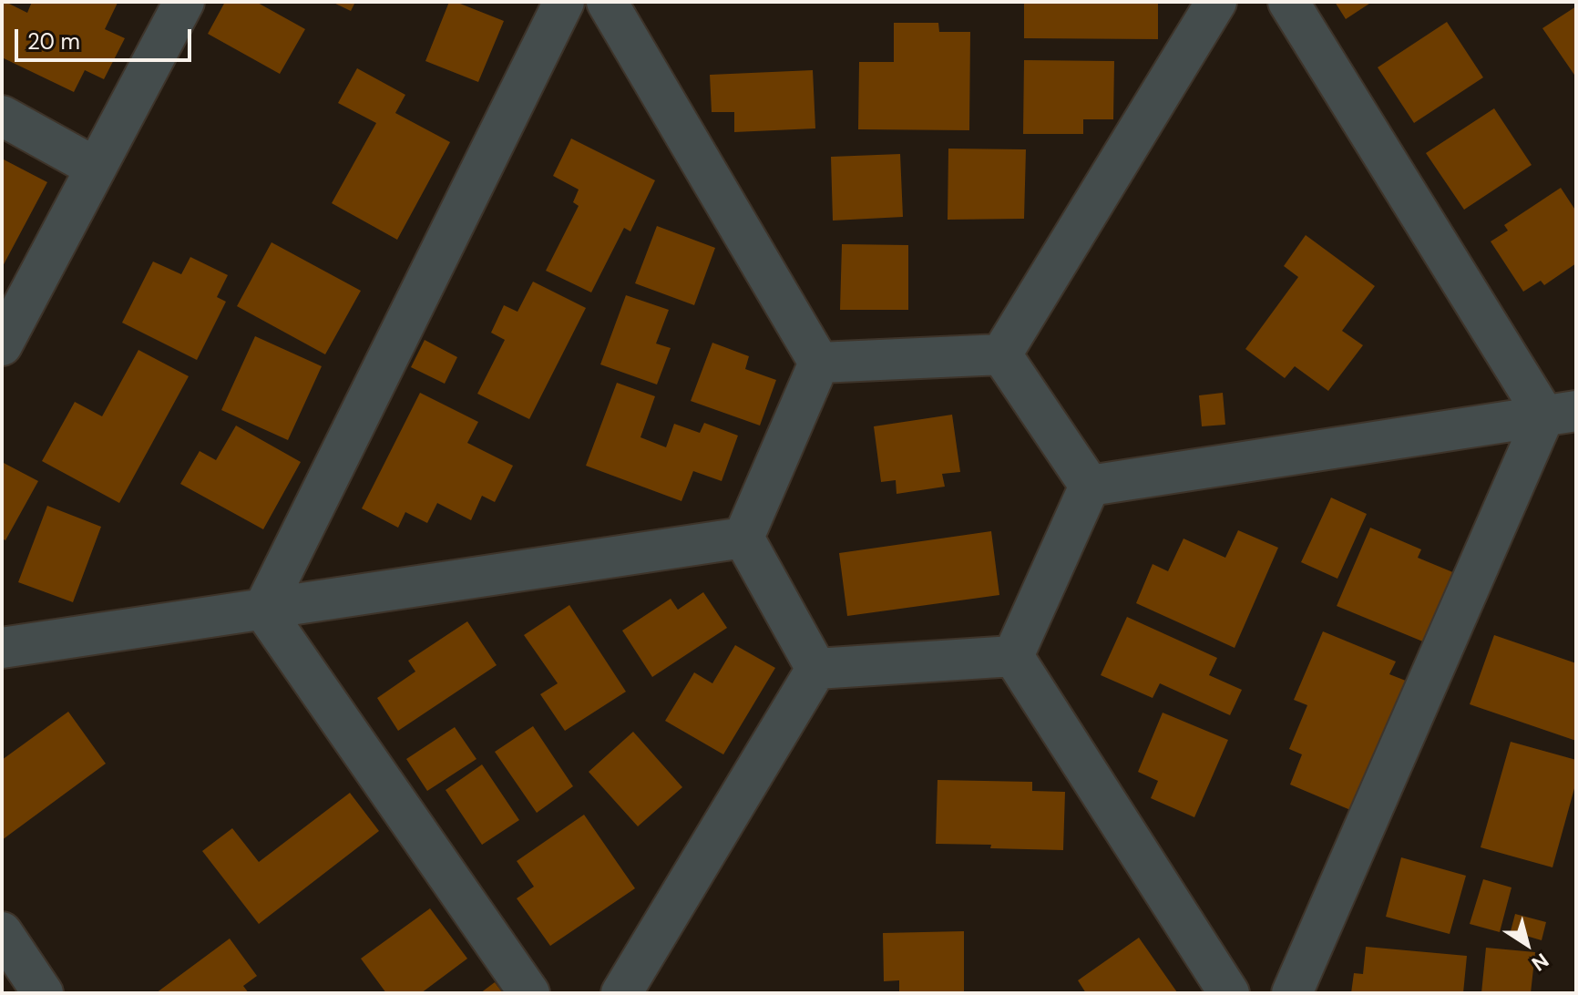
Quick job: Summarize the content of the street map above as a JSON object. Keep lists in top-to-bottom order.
{
  "scale_bar": "20 m",
  "north": "bottom right"
}
